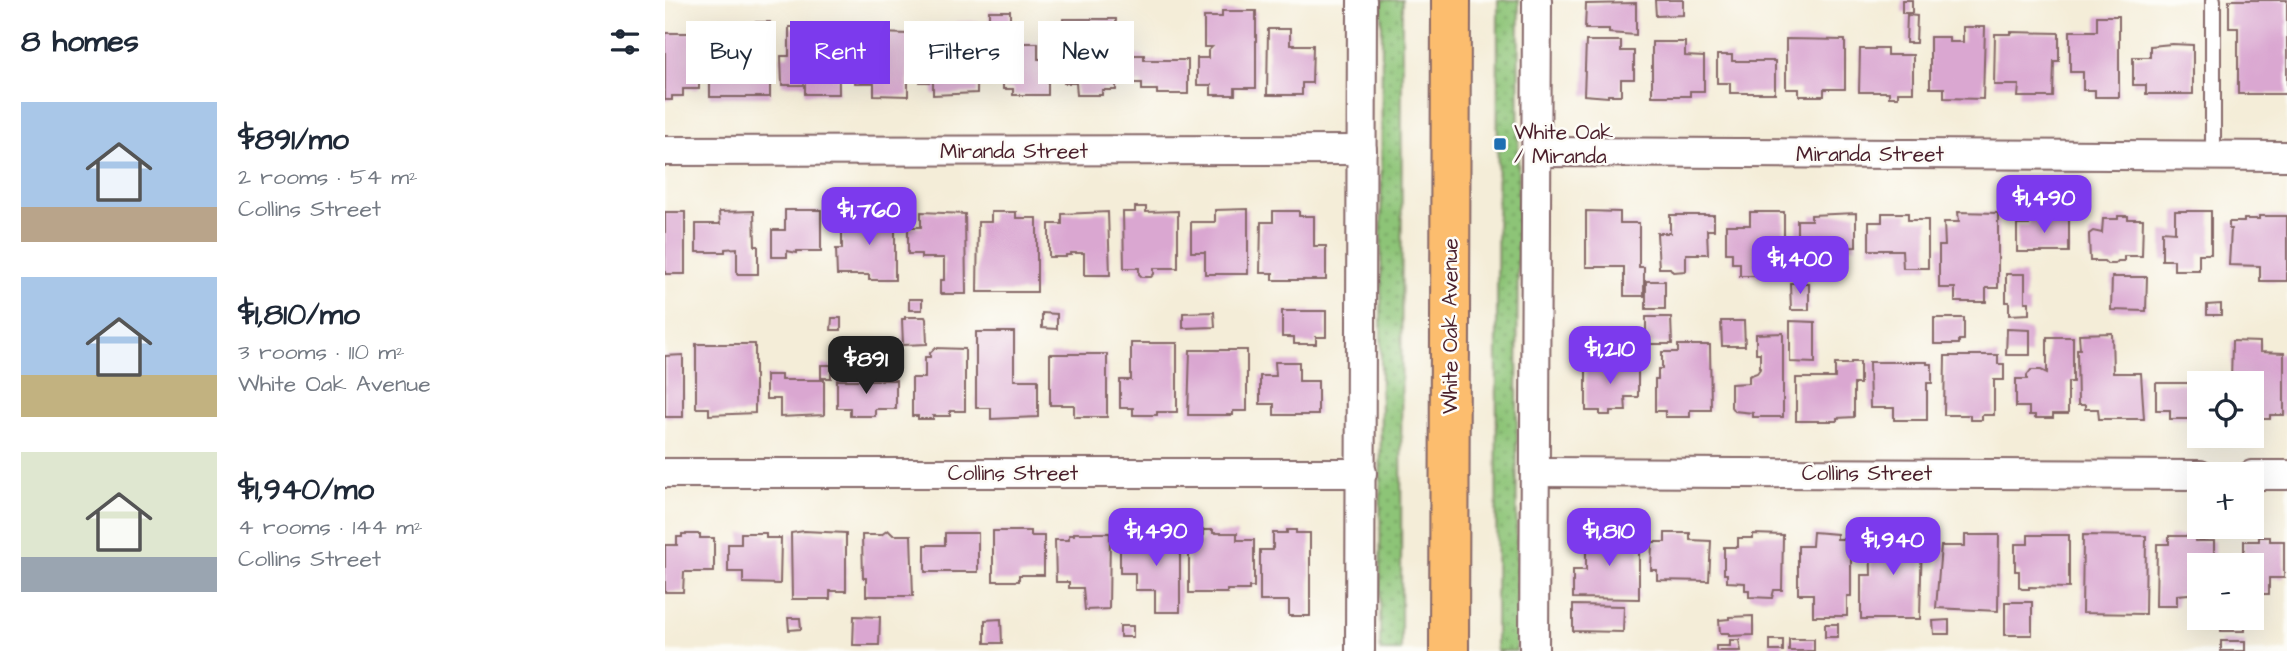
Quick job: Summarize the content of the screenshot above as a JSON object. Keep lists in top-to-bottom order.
{
  "streets": {
    "main road": ["White Oak Avenue"],
    "street": ["Miranda Street", "Collins Street"]
  },
  "places": {
    "transit": ["White Oak / Miranda"]
  },
  "page": {
    "heading": "8 homes",
    "chip": [
      "Buy",
      "Rent",
      "Filters",
      "New"
    ],
    "list": [
      {
        "name": "$891/mo",
        "note": "2 rooms · 54 m² · Collins Street"
      },
      {
        "name": "$1,810/mo",
        "note": "3 rooms · 110 m² · White Oak Avenue"
      },
      {
        "name": "$1,940/mo",
        "note": "4 rooms · 144 m² · Collins Street"
      }
    ],
    "price": [
      "$1,490",
      "$1,760",
      "$1,400",
      "$1,210",
      "$891",
      "$1,490",
      "$1,810",
      "$1,940"
    ],
    "map_buttons": ["+", "−"]
  }
}
